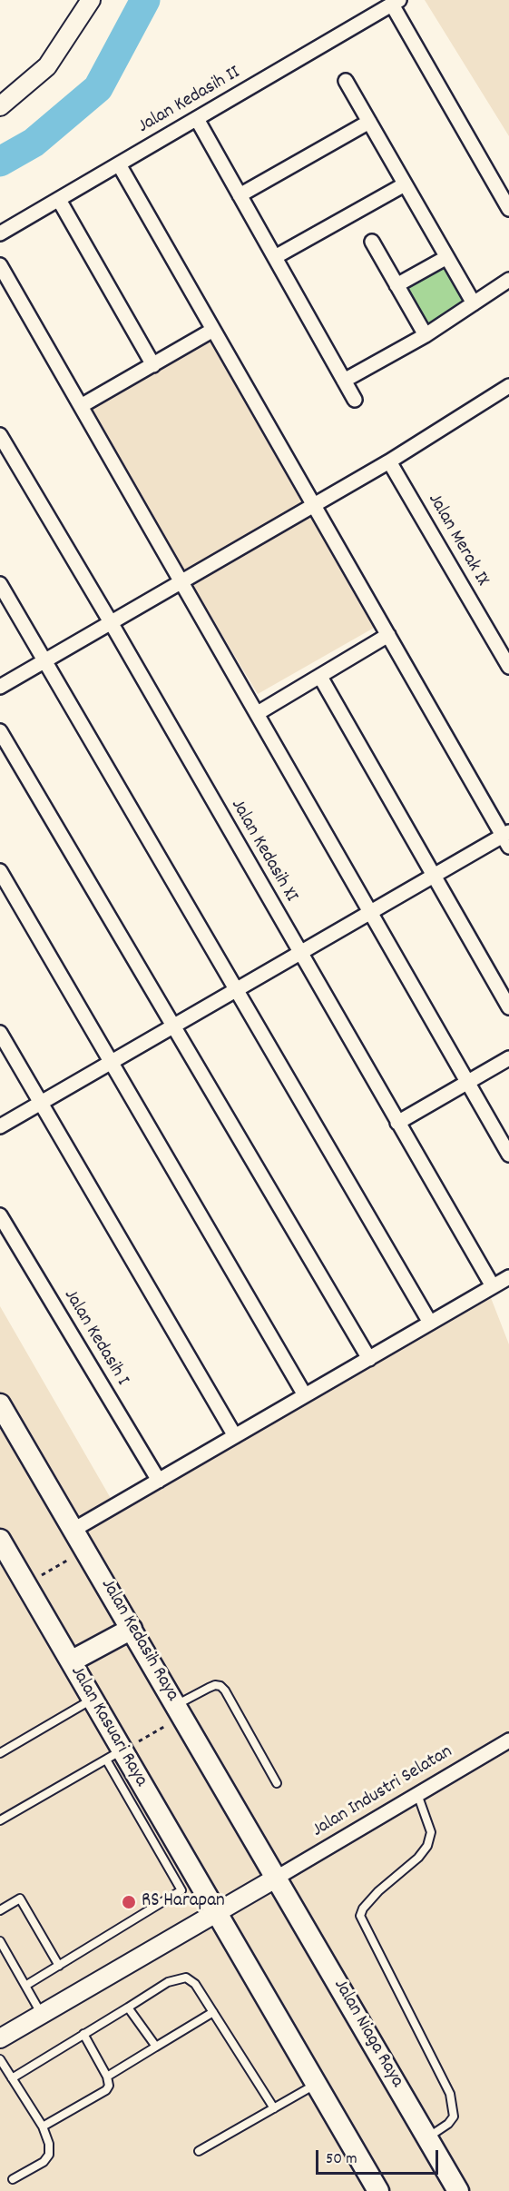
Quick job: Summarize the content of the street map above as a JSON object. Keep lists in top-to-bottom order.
{
  "streets": {
    "main road": ["Jalan Kedasih Raya", "Jalan Kasuari Raya", "Jalan Niaga Raya"],
    "street": [
      "Jalan Kedasih II",
      "Jalan Merak IX",
      "Jalan Kedasih XI",
      "Jalan Kedasih I",
      "Jalan Industri Selatan"
    ]
  },
  "crossings": [
    ["Jalan Kedasih Raya", "Jalan Industri Selatan"],
    ["Jalan Kedasih Raya", "Jalan Niaga Raya"],
    ["Jalan Industri Selatan", "Jalan Niaga Raya"]
  ],
  "places": ["RS Harapan"],
  "scale_bar": "50 m"
}
